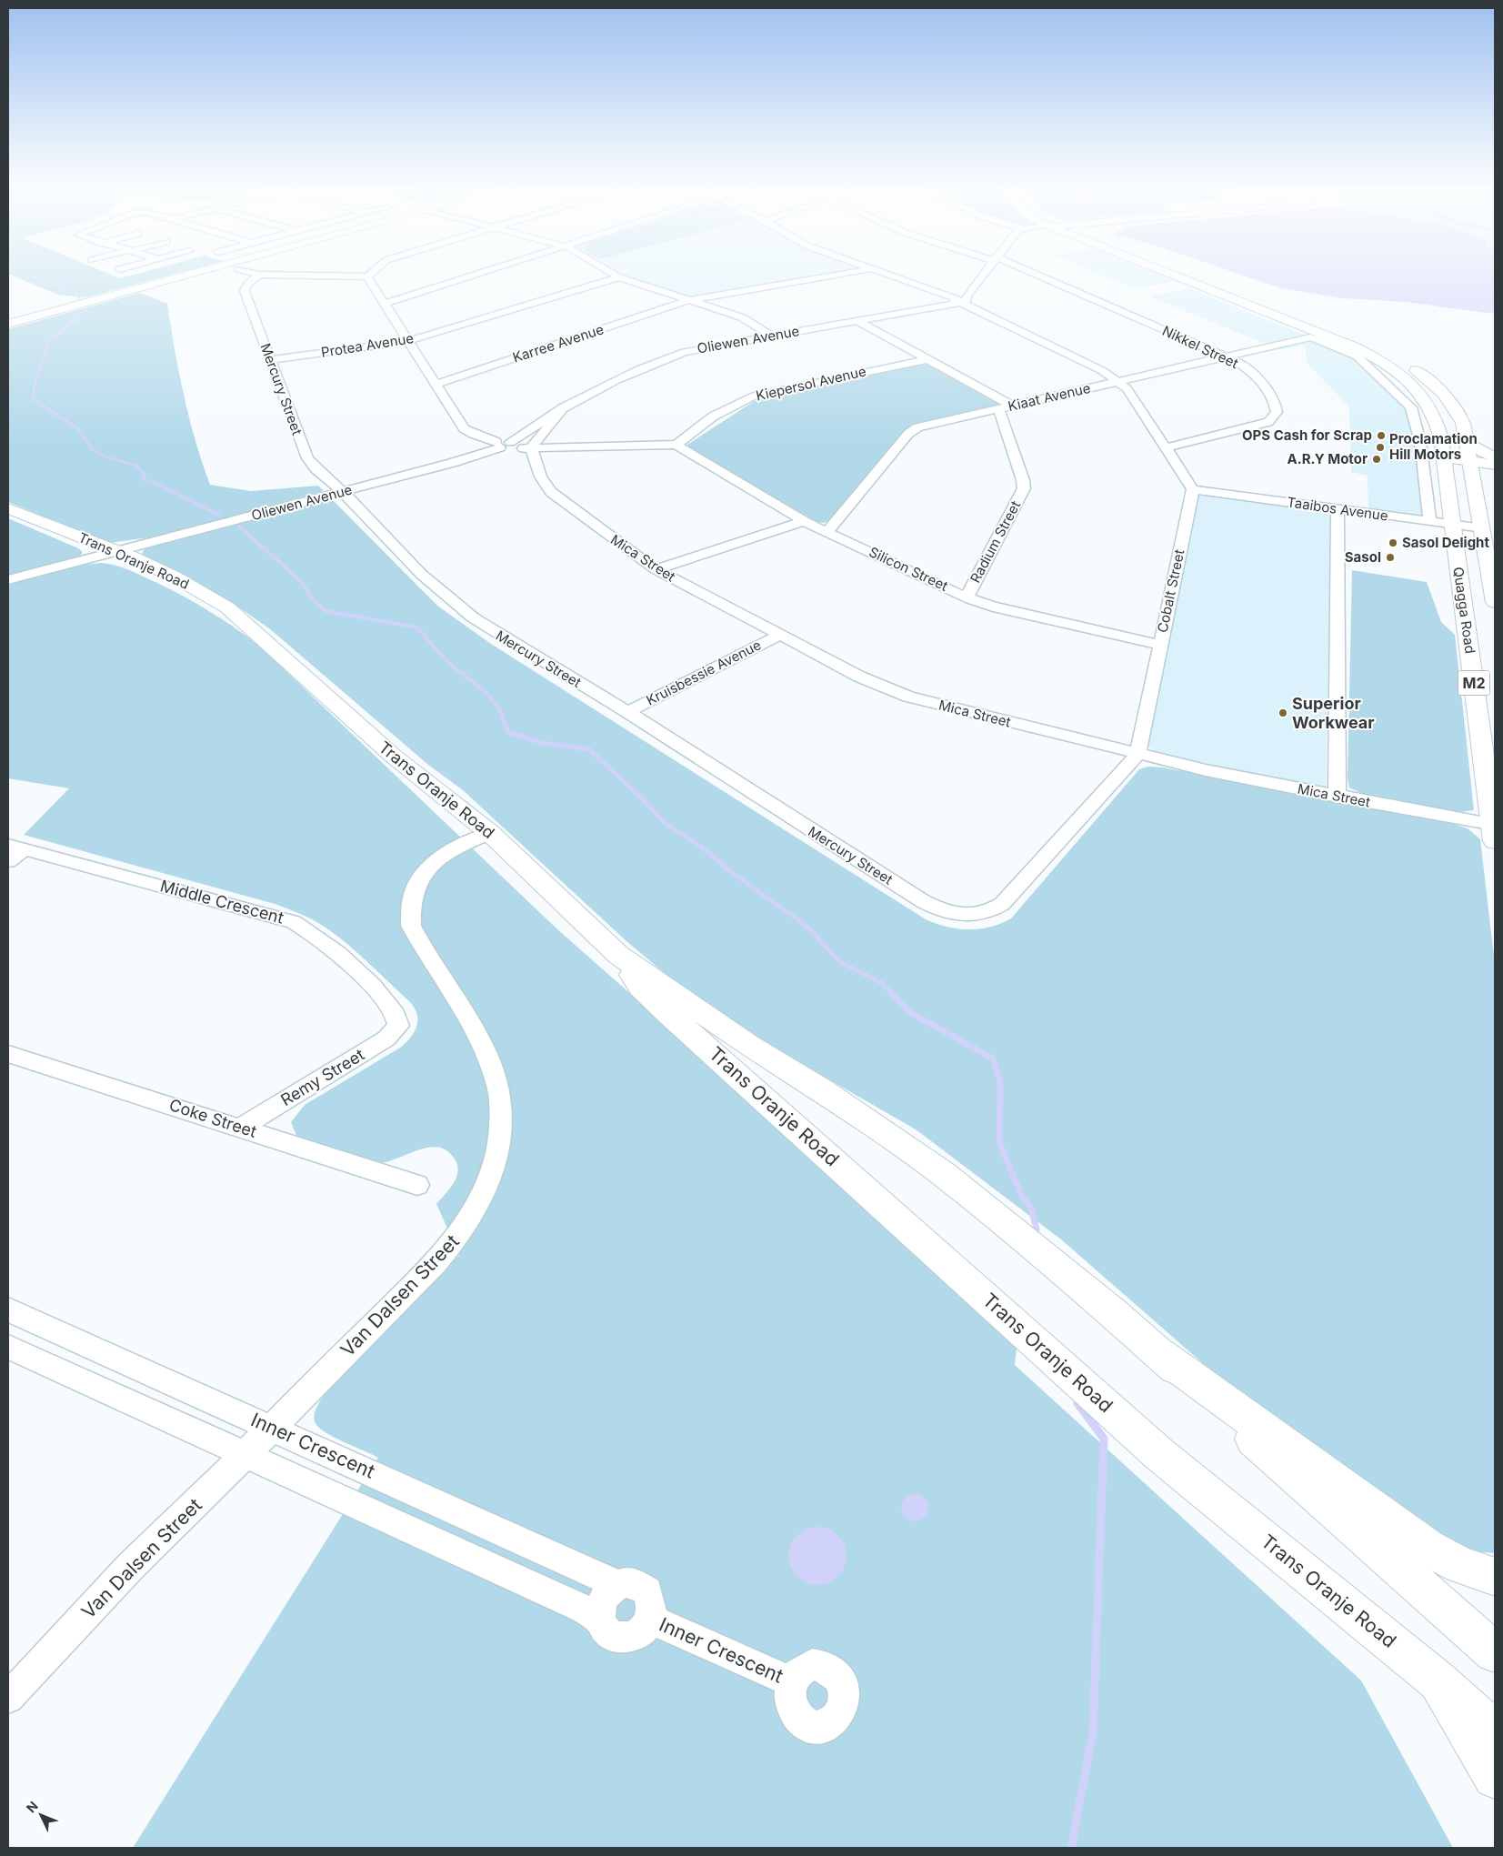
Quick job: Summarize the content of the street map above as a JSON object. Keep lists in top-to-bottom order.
{
  "streets": {
    "main road": ["Trans Oranje Road", "Quagga Road", "M2"],
    "street": [
      "Oliewen Avenue",
      "Karree Avenue",
      "Protea Avenue",
      "Nikkel Street",
      "Kiepersol Avenue",
      "Mercury Street",
      "Kiaat Avenue",
      "Taaibos Avenue",
      "Radium Street",
      "Mica Street",
      "Silicon Street",
      "Cobalt Street",
      "Kruisbessie Avenue",
      "Middle Crescent",
      "Remy Street",
      "Coke Street",
      "Van Dalsen Street",
      "Inner Crescent"
    ]
  },
  "crossings": [
    ["Oliewen Avenue", "Mercury Street"],
    ["Oliewen Avenue", "Mica Street"],
    ["Oliewen Avenue", "Trans Oranje Road"],
    ["Protea Avenue", "Mercury Street"],
    ["Nikkel Street", "Kiaat Avenue"],
    ["Kiepersol Avenue", "Silicon Street"],
    ["Mercury Street", "Mica Street"],
    ["Mercury Street", "Cobalt Street"],
    ["Mercury Street", "Kruisbessie Avenue"],
    ["Kiaat Avenue", "Taaibos Avenue"],
    ["Kiaat Avenue", "Radium Street"],
    ["Kiaat Avenue", "Silicon Street"],
    ["Taaibos Avenue", "Cobalt Street"],
    ["Taaibos Avenue", "Quagga Road"],
    ["Radium Street", "Silicon Street"],
    ["Mica Street", "Cobalt Street"],
    ["Mica Street", "Quagga Road"],
    ["Mica Street", "Kruisbessie Avenue"],
    ["Trans Oranje Road", "Van Dalsen Street"],
    ["Silicon Street", "Cobalt Street"],
    ["Middle Crescent", "Remy Street"],
    ["Remy Street", "Coke Street"],
    ["Van Dalsen Street", "Inner Crescent"]
  ],
  "places": [
    "OPS Cash for Scrap",
    "Proclamation Hill Motors",
    "A.R.Y Motor",
    "Sasol Delight",
    "Sasol",
    "Superior Workwear"
  ],
  "north": "top left"
}
